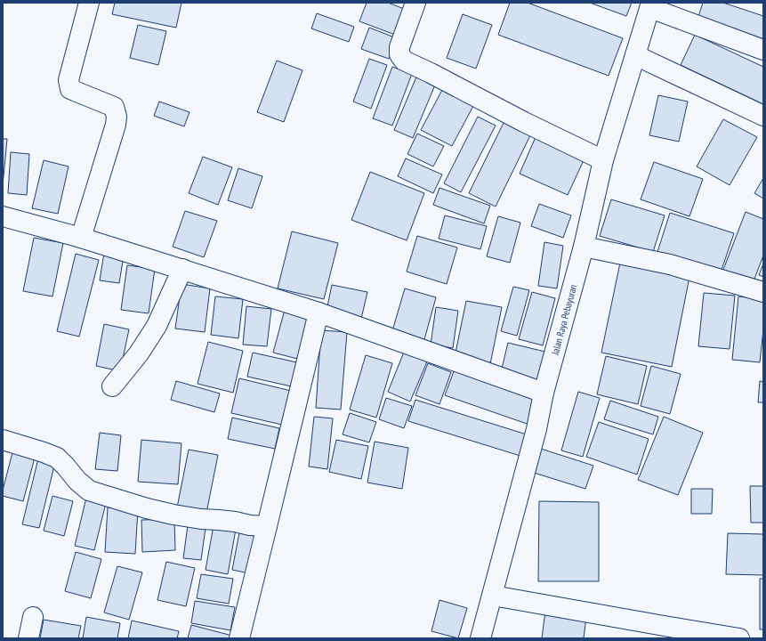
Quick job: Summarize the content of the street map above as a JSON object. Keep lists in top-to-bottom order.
{
  "streets": {
    "street": ["Jalan Raya Pebayuran"]
  }
}
